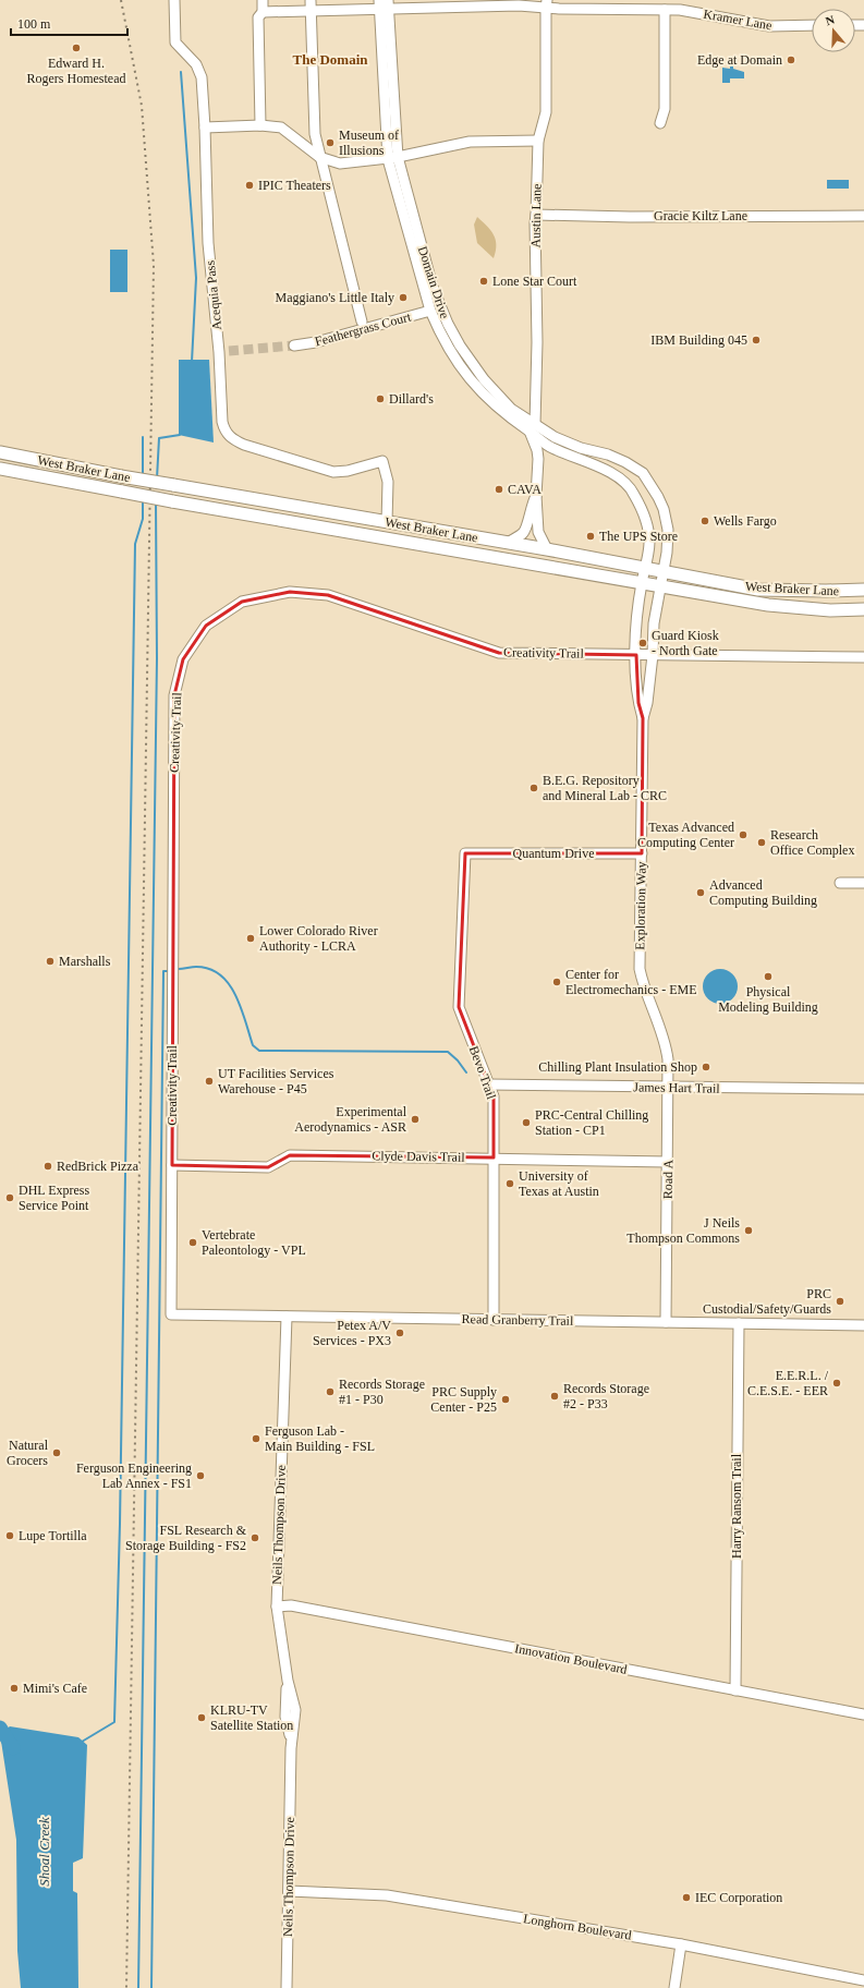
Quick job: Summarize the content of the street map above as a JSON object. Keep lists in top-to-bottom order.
{
  "streets": {
    "main road": ["West Braker Lane"],
    "street": [
      "Kramer Lane",
      "Austin Lane",
      "Gracie Kiltz Lane",
      "Domain Drive",
      "Acequia Pass",
      "Feathergrass Court",
      "Creativity Trail",
      "Quantum Drive",
      "Exploration Way",
      "Bevo Trail",
      "James Hart Trail",
      "Clyde Davis Trail",
      "Road A",
      "Read Granberry Trail",
      "Harry Ransom Trail",
      "Neils Thompson Drive",
      "Innovation Boulevard",
      "Longhorn Boulevard"
    ]
  },
  "crossings": [
    ["Kramer Lane", "Austin Lane"],
    ["Kramer Lane", "Domain Drive"],
    ["Austin Lane", "Gracie Kiltz Lane"],
    ["Austin Lane", "Domain Drive"],
    ["Domain Drive", "Feathergrass Court"],
    ["Domain Drive", "West Braker Lane"],
    ["Domain Drive", "Exploration Way"],
    ["Acequia Pass", "West Braker Lane"],
    ["West Braker Lane", "Exploration Way"],
    ["Creativity Trail", "Exploration Way"],
    ["Creativity Trail", "Clyde Davis Trail"],
    ["Creativity Trail", "Read Granberry Trail"],
    ["Quantum Drive", "Exploration Way"],
    ["Quantum Drive", "Bevo Trail"],
    ["Exploration Way", "James Hart Trail"],
    ["Exploration Way", "Road A"],
    ["Bevo Trail", "James Hart Trail"],
    ["Bevo Trail", "Clyde Davis Trail"],
    ["Bevo Trail", "Read Granberry Trail"],
    ["James Hart Trail", "Road A"],
    ["Clyde Davis Trail", "Road A"],
    ["Road A", "Read Granberry Trail"],
    ["Read Granberry Trail", "Harry Ransom Trail"],
    ["Read Granberry Trail", "Neils Thompson Drive"],
    ["Harry Ransom Trail", "Innovation Boulevard"],
    ["Neils Thompson Drive", "Innovation Boulevard"],
    ["Neils Thompson Drive", "Longhorn Boulevard"]
  ],
  "districts": ["The Domain"],
  "water": ["Shoal Creek"],
  "places": [
    "Edward H. Rogers Homestead",
    "Edge at Domain",
    "Museum of Illusions",
    "IPIC Theaters",
    "Lone Star Court",
    "Maggiano's Little Italy",
    "IBM Building 045",
    "Dillard's",
    "CAVA",
    "Wells Fargo",
    "The UPS Store",
    "Guard Kiosk - North Gate",
    "B.E.G. Repository and Mineral Lab - CRC",
    "Texas Advanced Computing Center",
    "Research Office Complex",
    "Advanced Computing Building",
    "Lower Colorado River Authority - LCRA",
    "Marshalls",
    "Physical Modeling Building",
    "Center for Electromechanics - EME",
    "Chilling Plant Insulation Shop",
    "UT Facilities Services Warehouse - P45",
    "Experimental Aerodynamics - ASR",
    "PRC-Central Chilling Station - CP1",
    "RedBrick Pizza",
    "University of Texas at Austin",
    "DHL Express Service Point",
    "J Neils Thompson Commons",
    "Vertebrate Paleontology - VPL",
    "PRC Custodial/Safety/Guards",
    "Petex A/V Services - PX3",
    "E.E.R.L. / C.E.S.E. - EER",
    "Records Storage #1 - P30",
    "Records Storage #2 - P33",
    "PRC Supply Center - P25",
    "Ferguson Lab - Main Building - FSL",
    "Natural Grocers",
    "Ferguson Engineering Lab Annex - FS1",
    "Lupe Tortilla",
    "FSL Research & Storage Building - FS2",
    "Mimi's Cafe",
    "KLRU-TV Satellite Station",
    "IEC Corporation"
  ],
  "scale_bar": "100 m",
  "north": "top"
}
